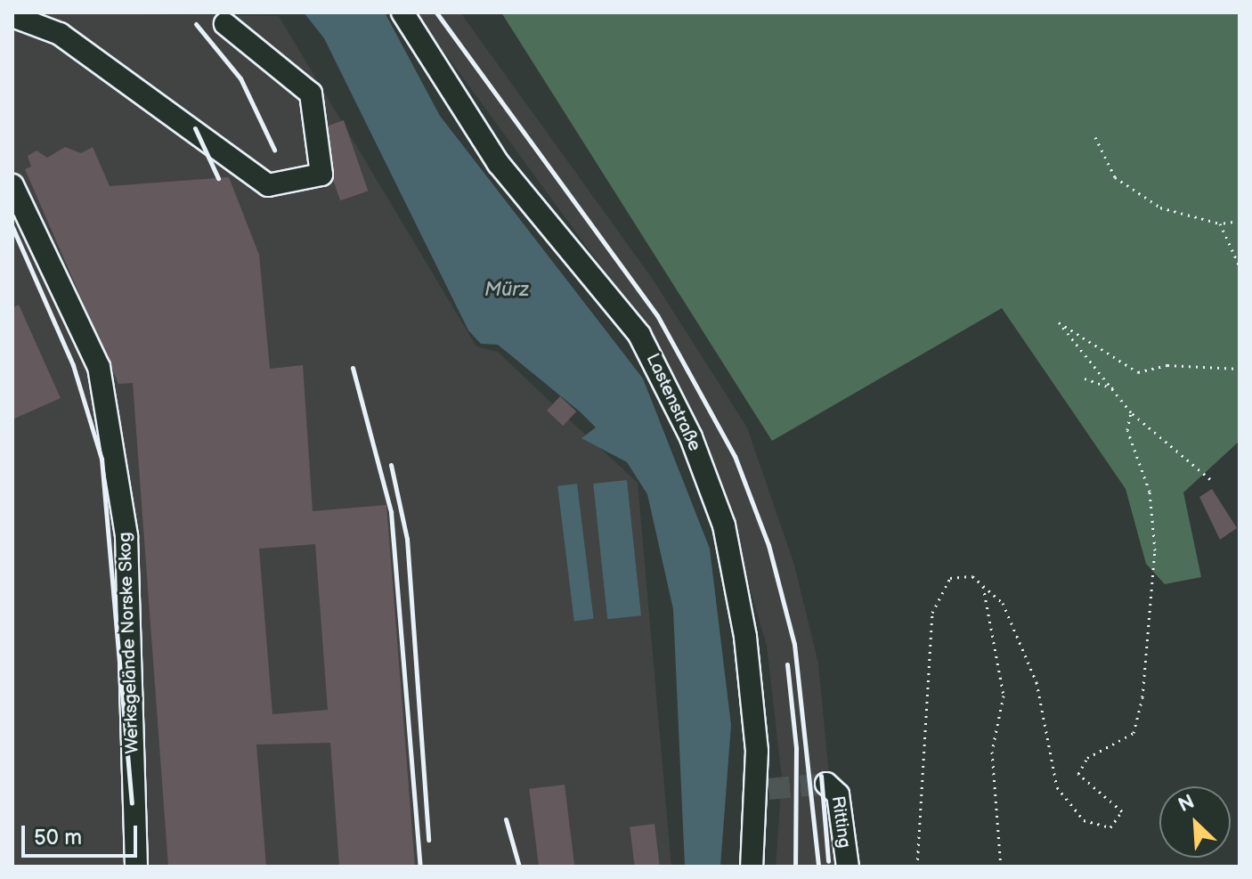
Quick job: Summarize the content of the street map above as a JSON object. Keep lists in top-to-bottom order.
{
  "streets": {
    "street": ["Lastenstraße", "Werksgelände Norske Skog", "Ritting"]
  },
  "water": ["Mürz"],
  "scale_bar": "50 m",
  "north": "top left"
}
